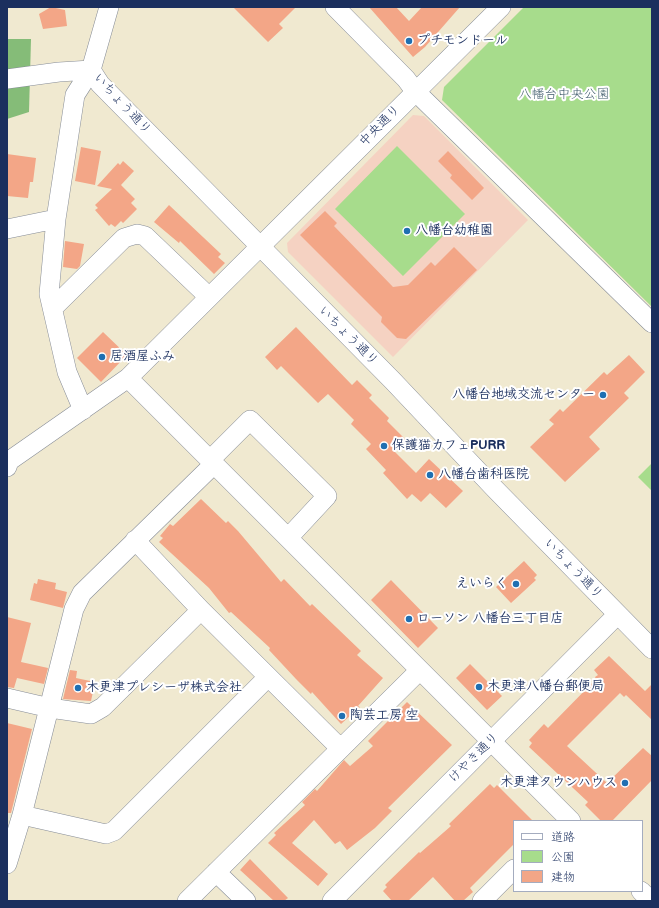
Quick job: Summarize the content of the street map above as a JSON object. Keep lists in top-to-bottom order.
{
  "streets": {
    "street": ["いちょう通り", "中央通り", "けやき通り"]
  },
  "crossings": [
    ["いちょう通り", "中央通り"],
    ["いちょう通り", "けやき通り"]
  ],
  "parks": ["八幡台中央公園"],
  "places": [
    "プチモンドール",
    "八幡台幼稚園",
    "居酒屋ふみ",
    "八幡台地域交流センター",
    "保護猫カフェPURR",
    "八幡台歯科医院",
    "えいらく",
    "ローソン 八幡台三丁目店",
    "木更津八幡台郵便局",
    "木更津プレシーザ株式会社",
    "陶芸工房 空",
    "木更津タウンハウス"
  ],
  "legend": ["道路", "公園", "建物"]
}
